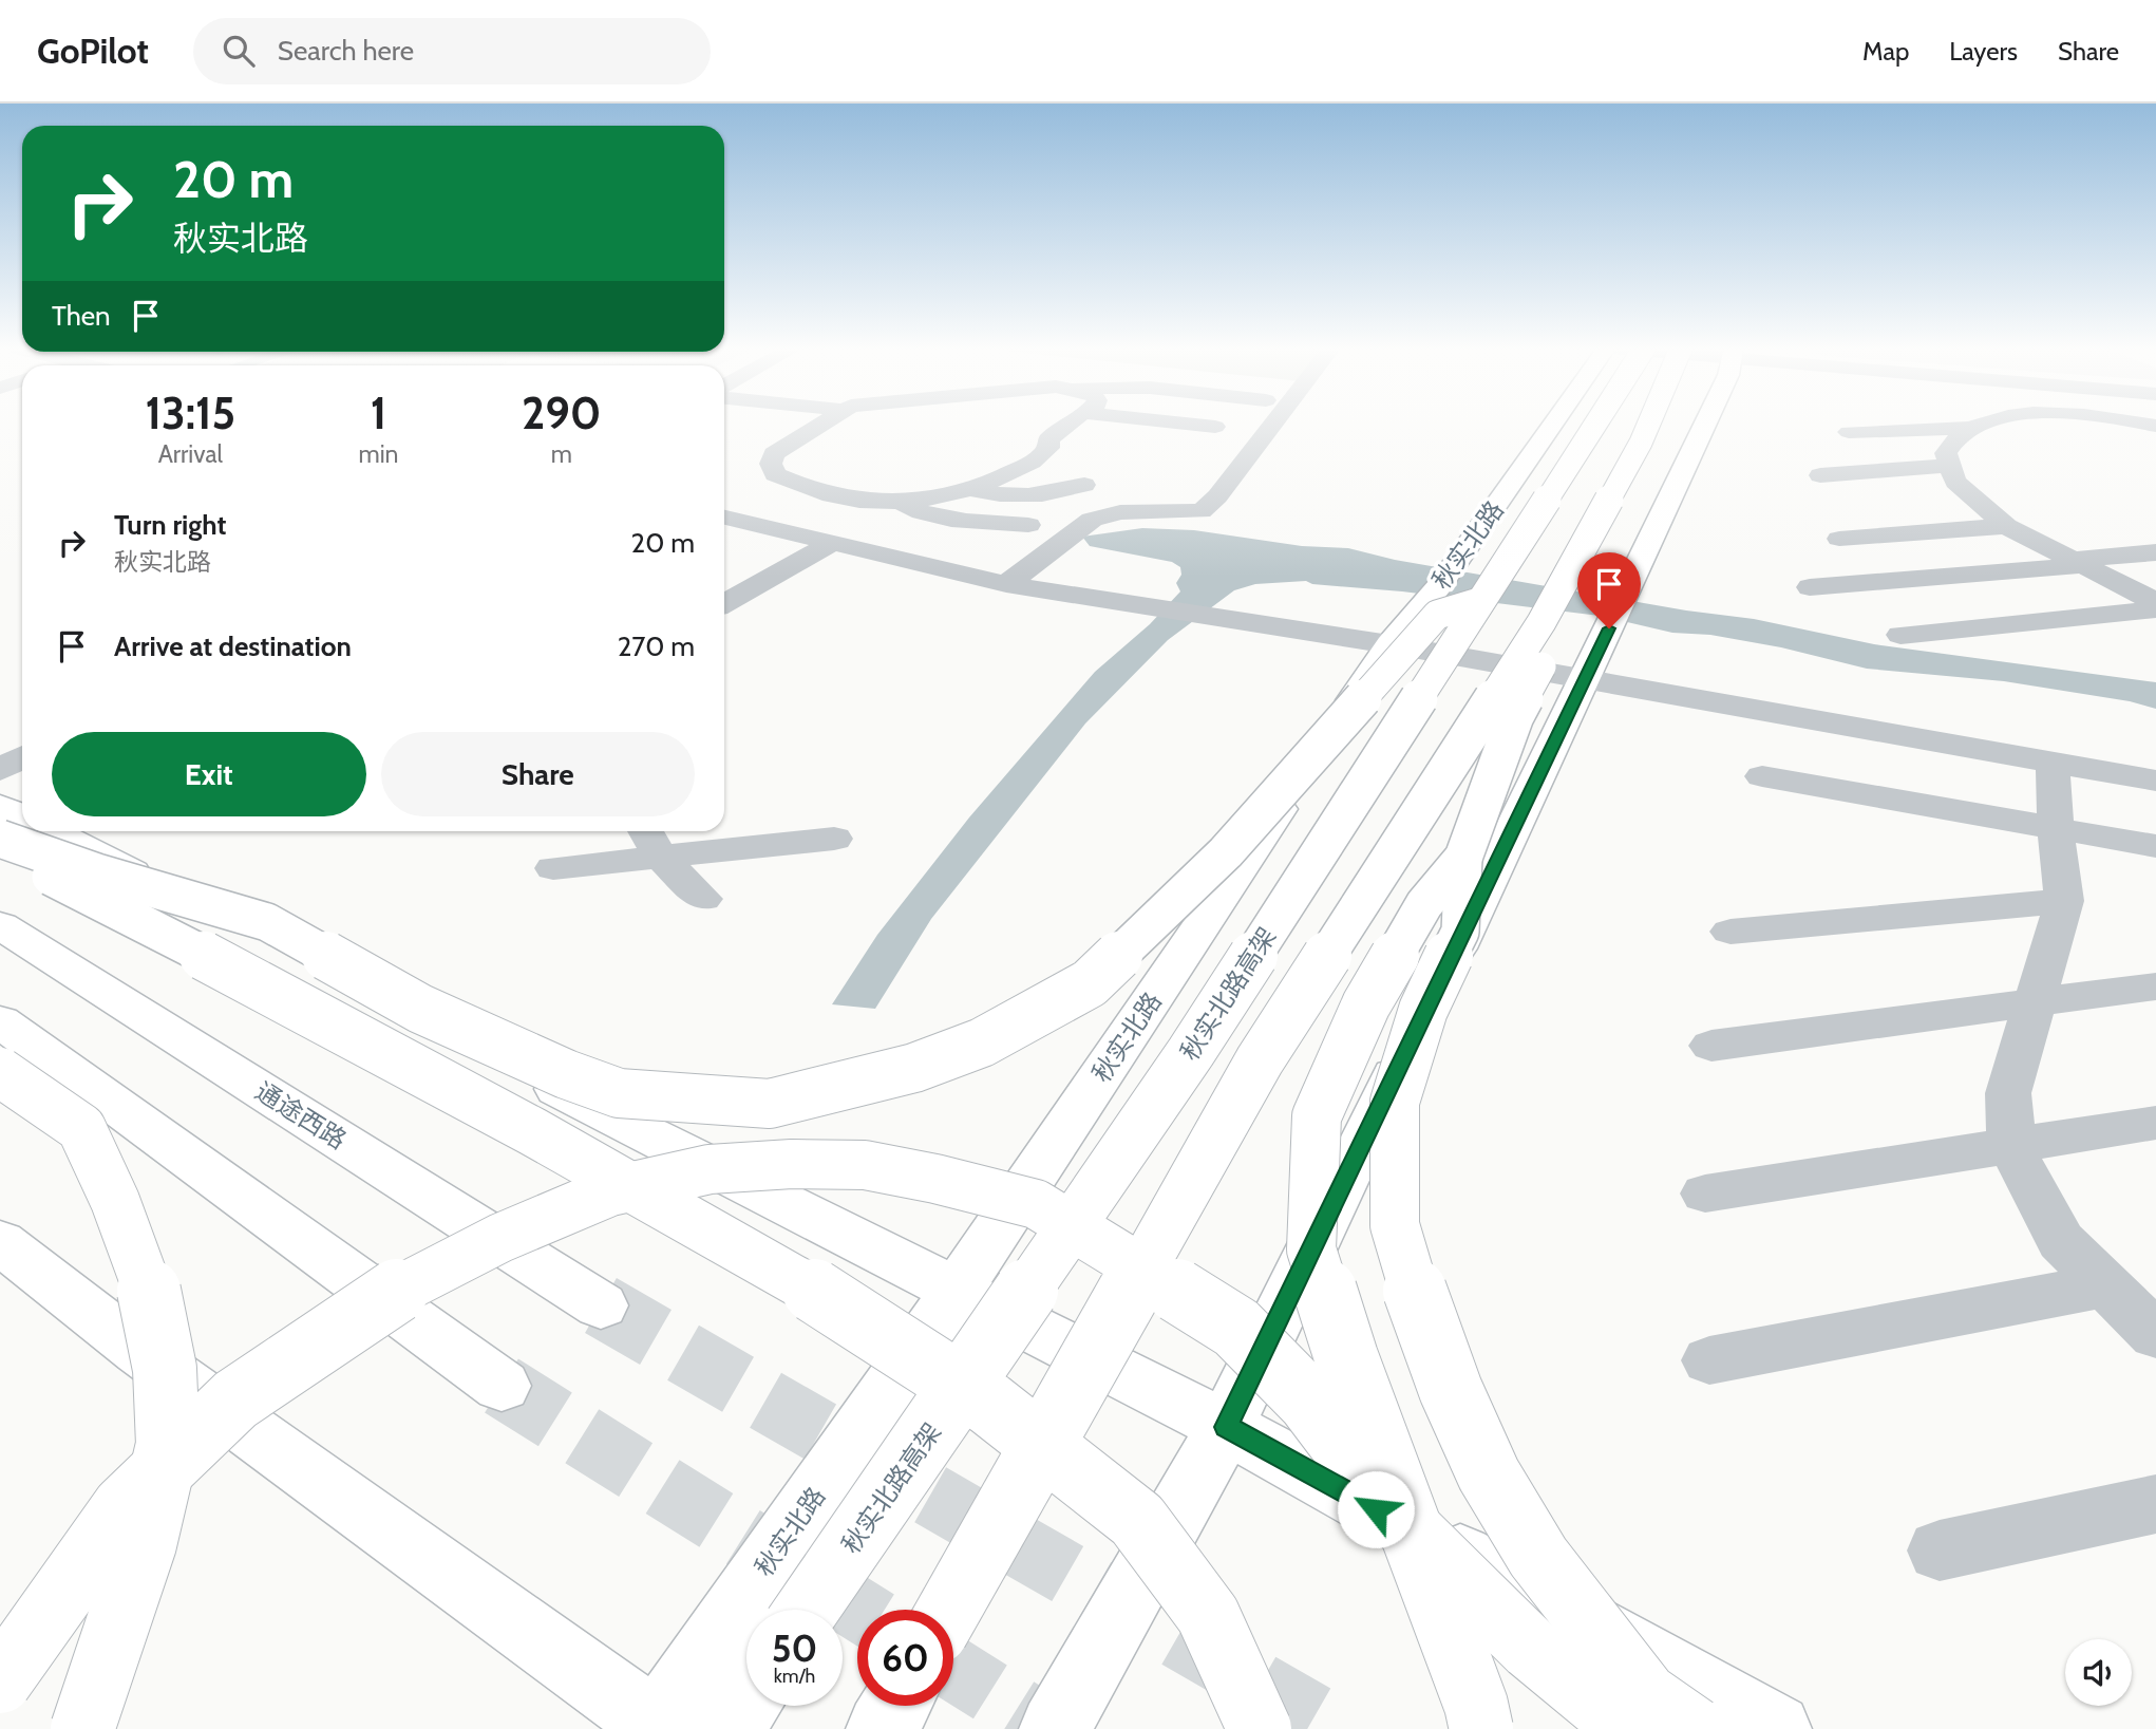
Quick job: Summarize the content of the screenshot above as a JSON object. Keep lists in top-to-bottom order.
{
  "streets": {
    "main road": ["秋实北路", "秋实北路高架", "通途西路"]
  },
  "page": {
    "header": "GoPilot",
    "search": "Search here",
    "nav": ["Map", "Layers", "Share"],
    "turn": ["20 m", "秋实北路"],
    "then": "Then",
    "eta": [
      "13:15",
      "Arrival",
      "1",
      "min",
      "290",
      "m"
    ],
    "list": [
      {
        "name": "Turn right",
        "note": "秋实北路",
        "value": "20 m"
      },
      {
        "name": "Arrive at destination",
        "value": "270 m"
      }
    ],
    "buttons": ["Exit", "Share"],
    "speed": "50 km/h",
    "limit": "60"
  }
}
